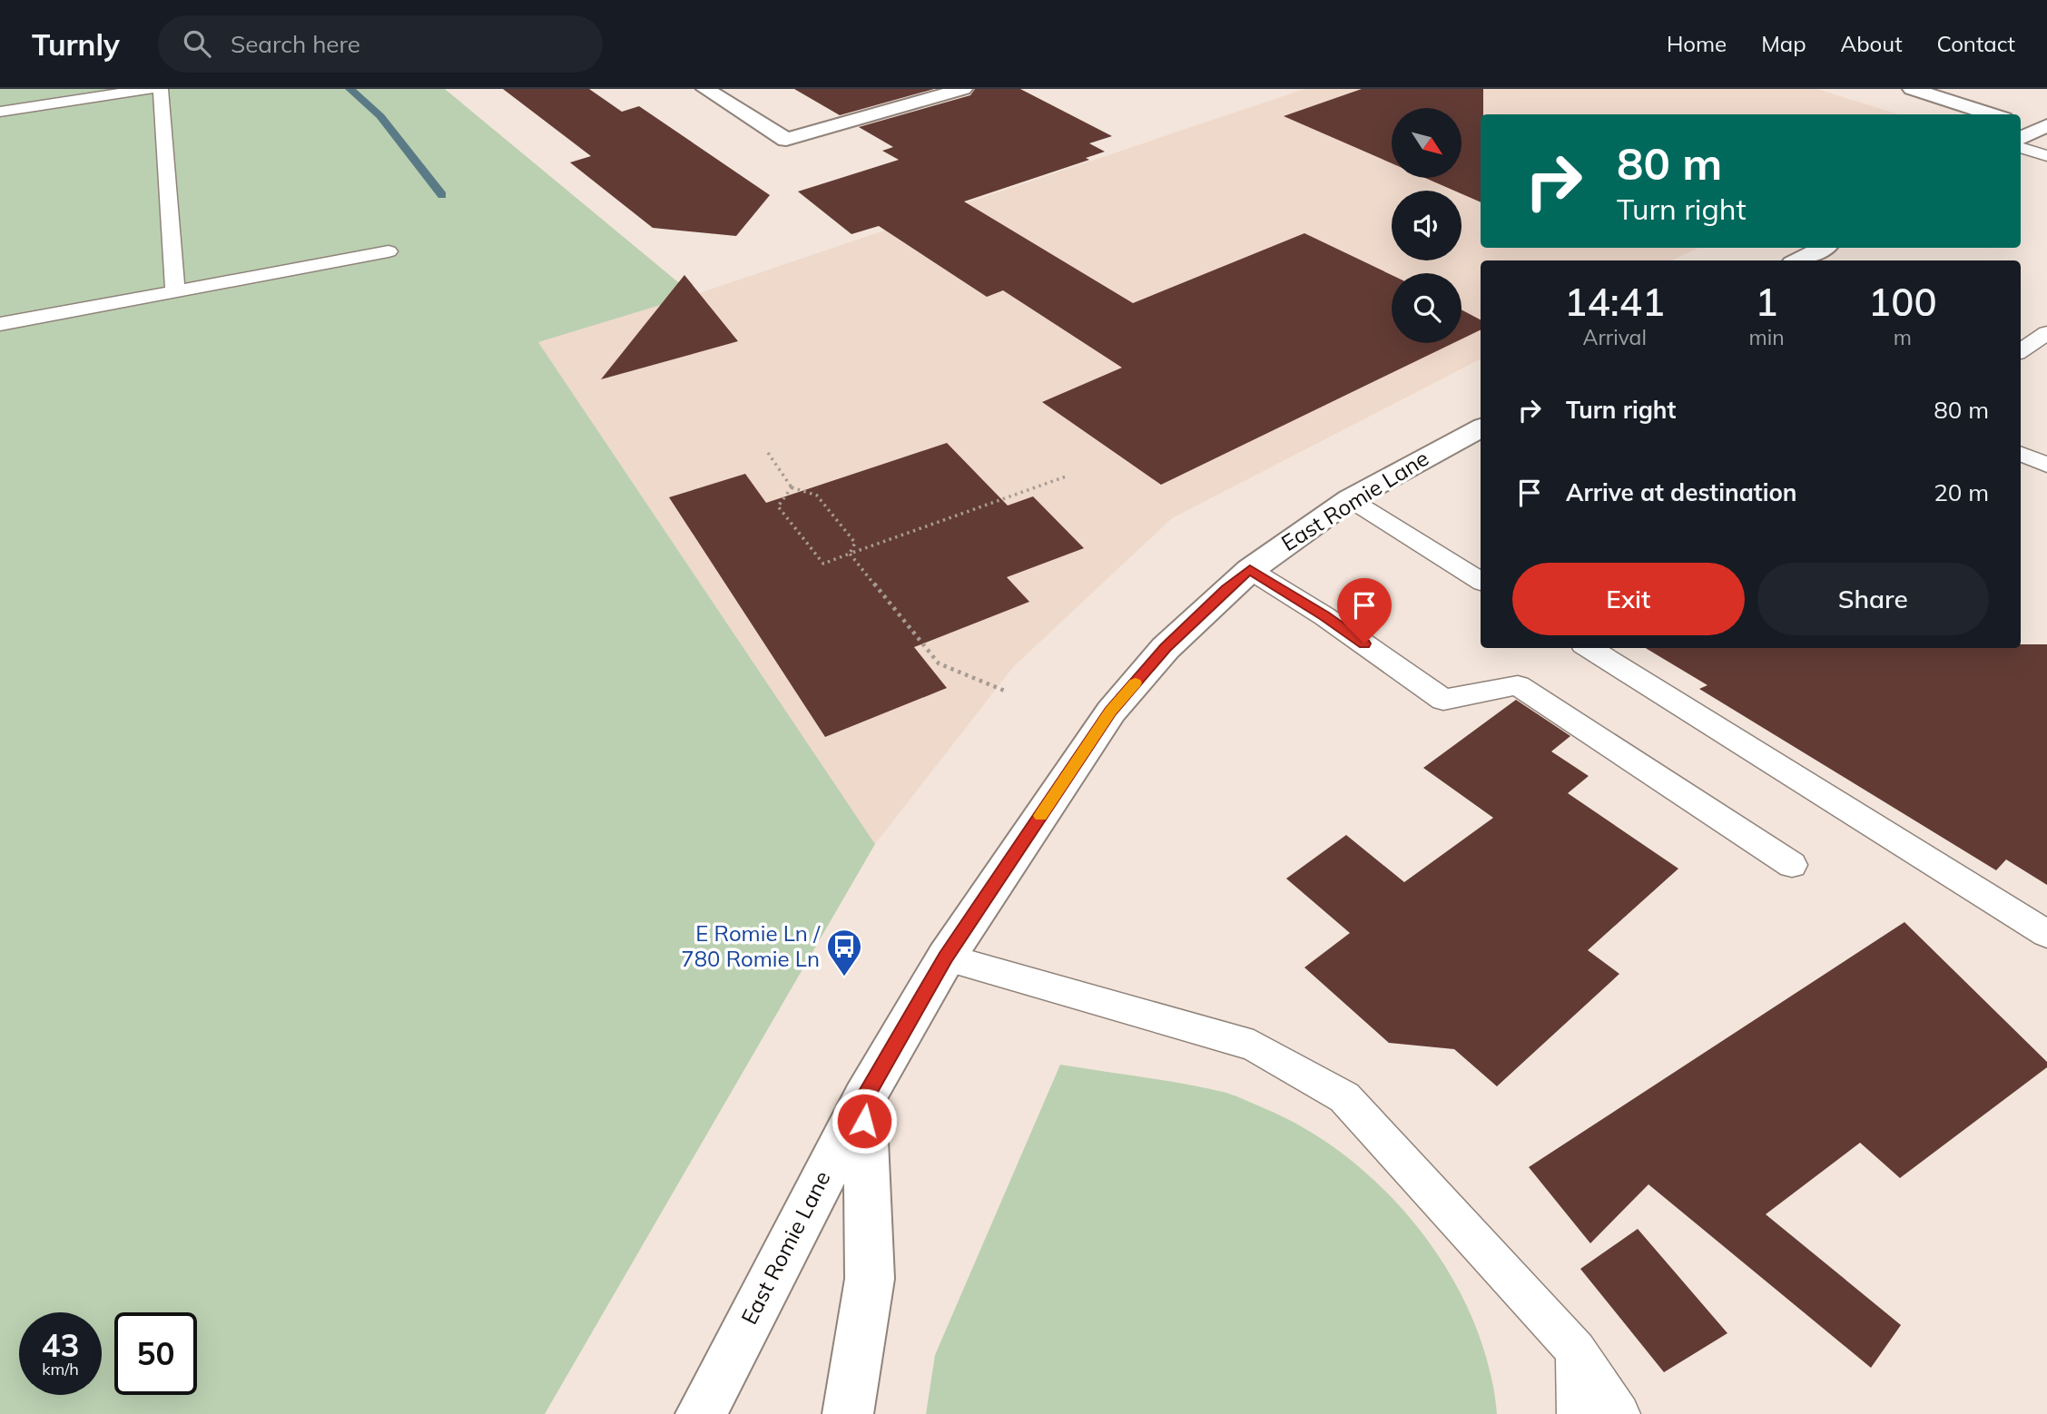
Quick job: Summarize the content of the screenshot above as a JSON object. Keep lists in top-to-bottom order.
{
  "streets": {
    "main road": ["East Romie Lane"]
  },
  "places": {
    "bus stop": ["E Romie Ln / 780 Romie Ln"]
  },
  "north": "bottom right",
  "page": {
    "header": "Turnly",
    "search": "Search here",
    "nav": [
      "Home",
      "Map",
      "About",
      "Contact"
    ],
    "turn": ["80 m", "Turn right"],
    "eta": [
      "14:41",
      "Arrival",
      "1",
      "min",
      "100",
      "m"
    ],
    "list": [
      {
        "name": "Turn right",
        "value": "80 m"
      },
      {
        "name": "Arrive at destination",
        "value": "20 m"
      }
    ],
    "buttons": ["Exit", "Share"],
    "speed": "43 km/h",
    "limit": "50"
  }
}
